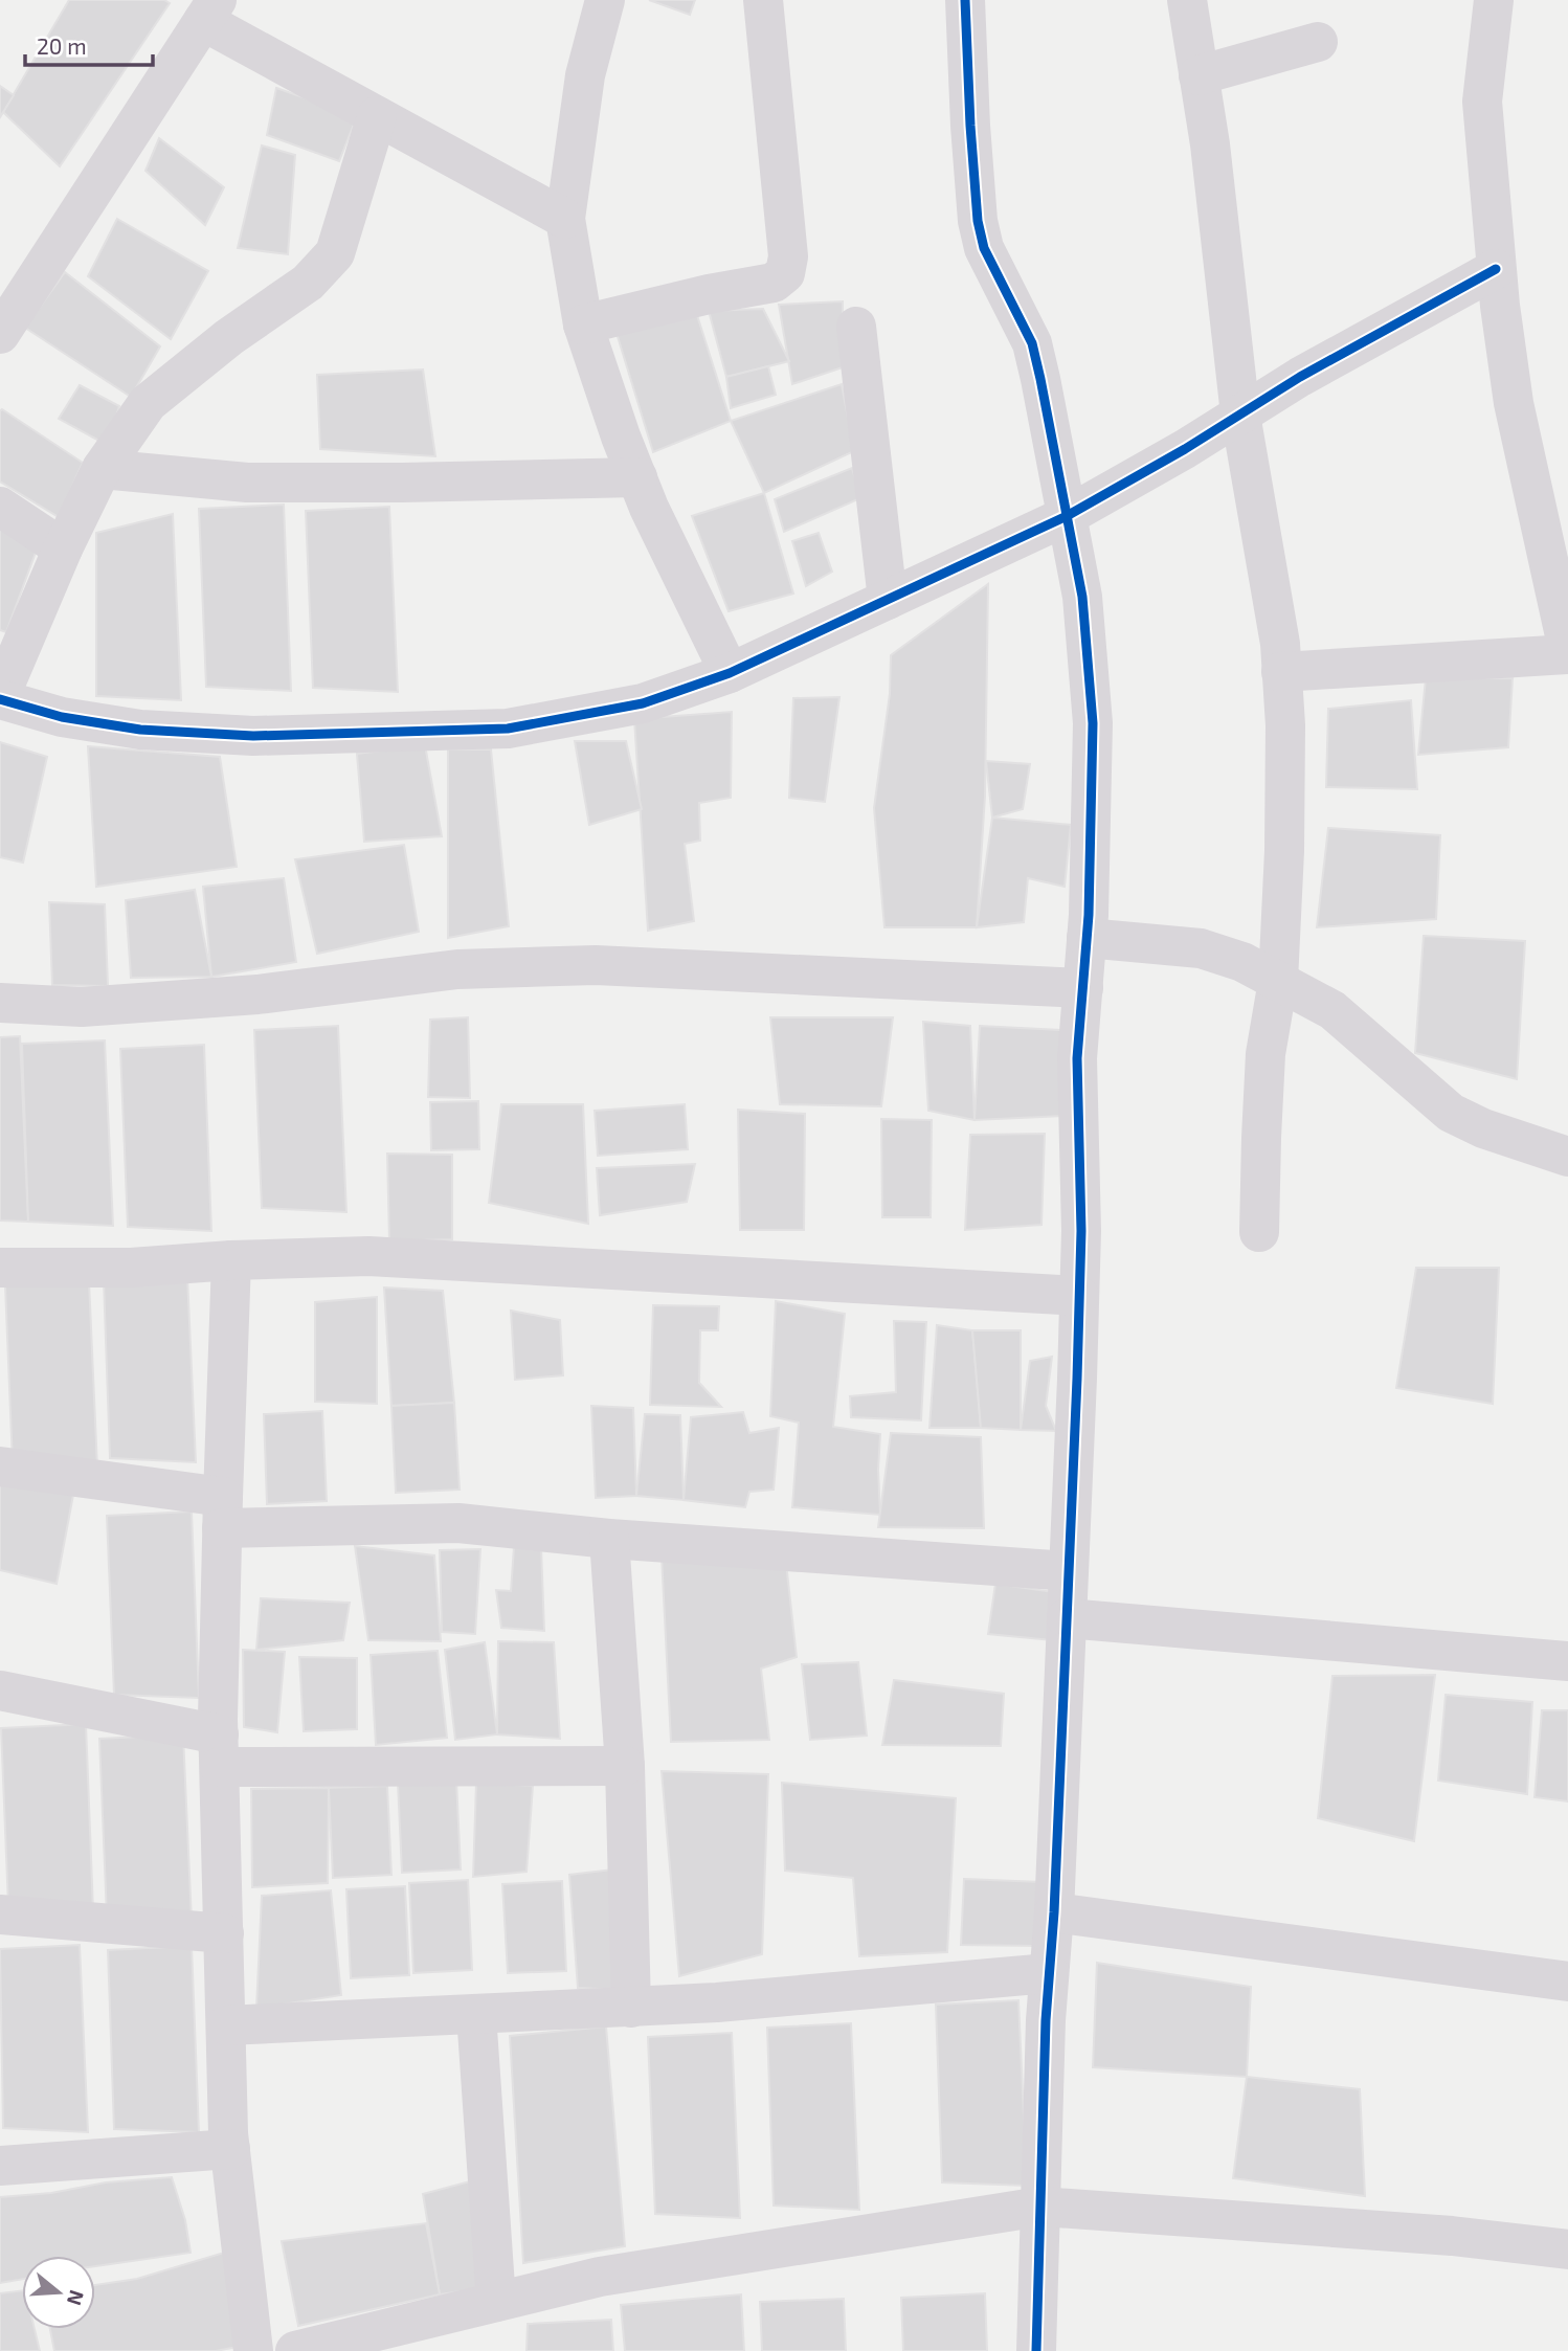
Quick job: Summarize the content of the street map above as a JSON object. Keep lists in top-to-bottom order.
{
  "scale_bar": "20 m",
  "north": "right"
}
